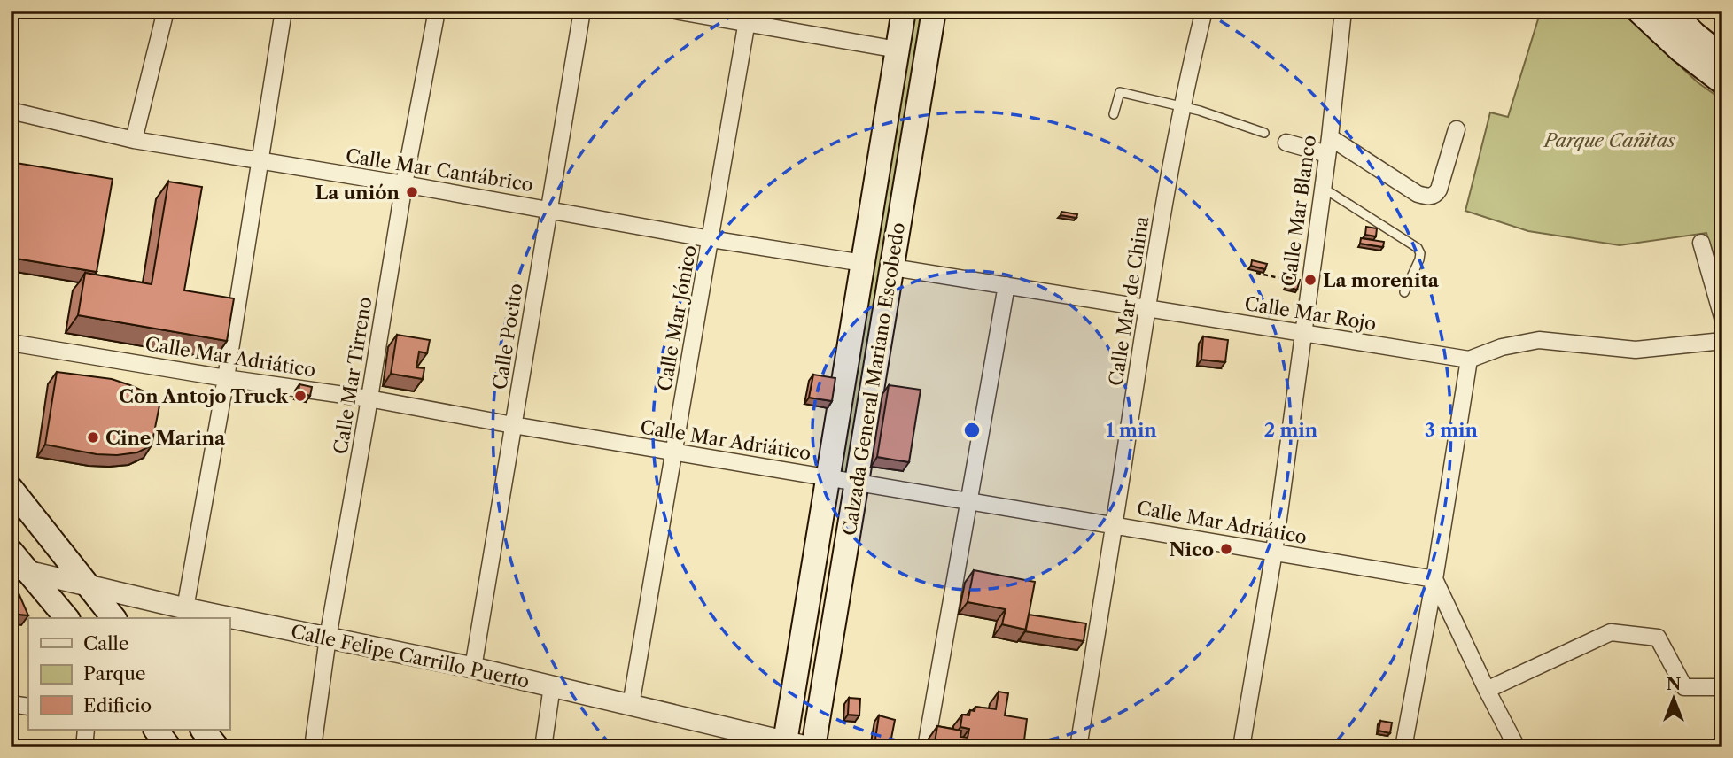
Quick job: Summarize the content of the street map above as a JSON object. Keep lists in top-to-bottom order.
{
  "streets": {
    "main road": ["Calzada General Mariano Escobedo"],
    "street": [
      "Calle Mar Cantábrico",
      "Calle Mar Blanco",
      "Calle Mar de China",
      "Calle Mar Rojo",
      "Calle Mar Jónico",
      "Calle Pocito",
      "Calle Mar Adriático",
      "Calle Mar Tirreno",
      "Calle Felipe Carrillo Puerto"
    ]
  },
  "crossings": [
    ["Calle Mar Cantábrico", "Calle Mar Jónico"],
    ["Calle Mar Cantábrico", "Calle Pocito"],
    ["Calle Mar Cantábrico", "Calle Mar Tirreno"],
    ["Calle Mar Cantábrico", "Calzada General Mariano Escobedo"],
    ["Calle Mar Blanco", "Calle Mar Rojo"],
    ["Calle Mar Blanco", "Calle Mar Adriático"],
    ["Calle Mar de China", "Calle Mar Rojo"],
    ["Calle Mar de China", "Calle Mar Adriático"],
    ["Calle Mar Rojo", "Calzada General Mariano Escobedo"],
    ["Calle Mar Jónico", "Calle Mar Adriático"],
    ["Calle Mar Jónico", "Calle Felipe Carrillo Puerto"],
    ["Calle Pocito", "Calle Mar Adriático"],
    ["Calle Pocito", "Calle Felipe Carrillo Puerto"],
    ["Calle Mar Adriático", "Calle Mar Tirreno"],
    ["Calle Mar Adriático", "Calzada General Mariano Escobedo"],
    ["Calle Mar Tirreno", "Calle Felipe Carrillo Puerto"],
    ["Calzada General Mariano Escobedo", "Calle Felipe Carrillo Puerto"]
  ],
  "parks": ["Parque Cañitas"],
  "places": [
    "La unión",
    "La morenita",
    "Con Antojo Truck",
    "Cine Marina",
    "Nico"
  ],
  "legend": ["Calle", "Parque", "Edificio"],
  "north": "top",
  "rings": ["1 min", "2 min", "3 min"]
}
